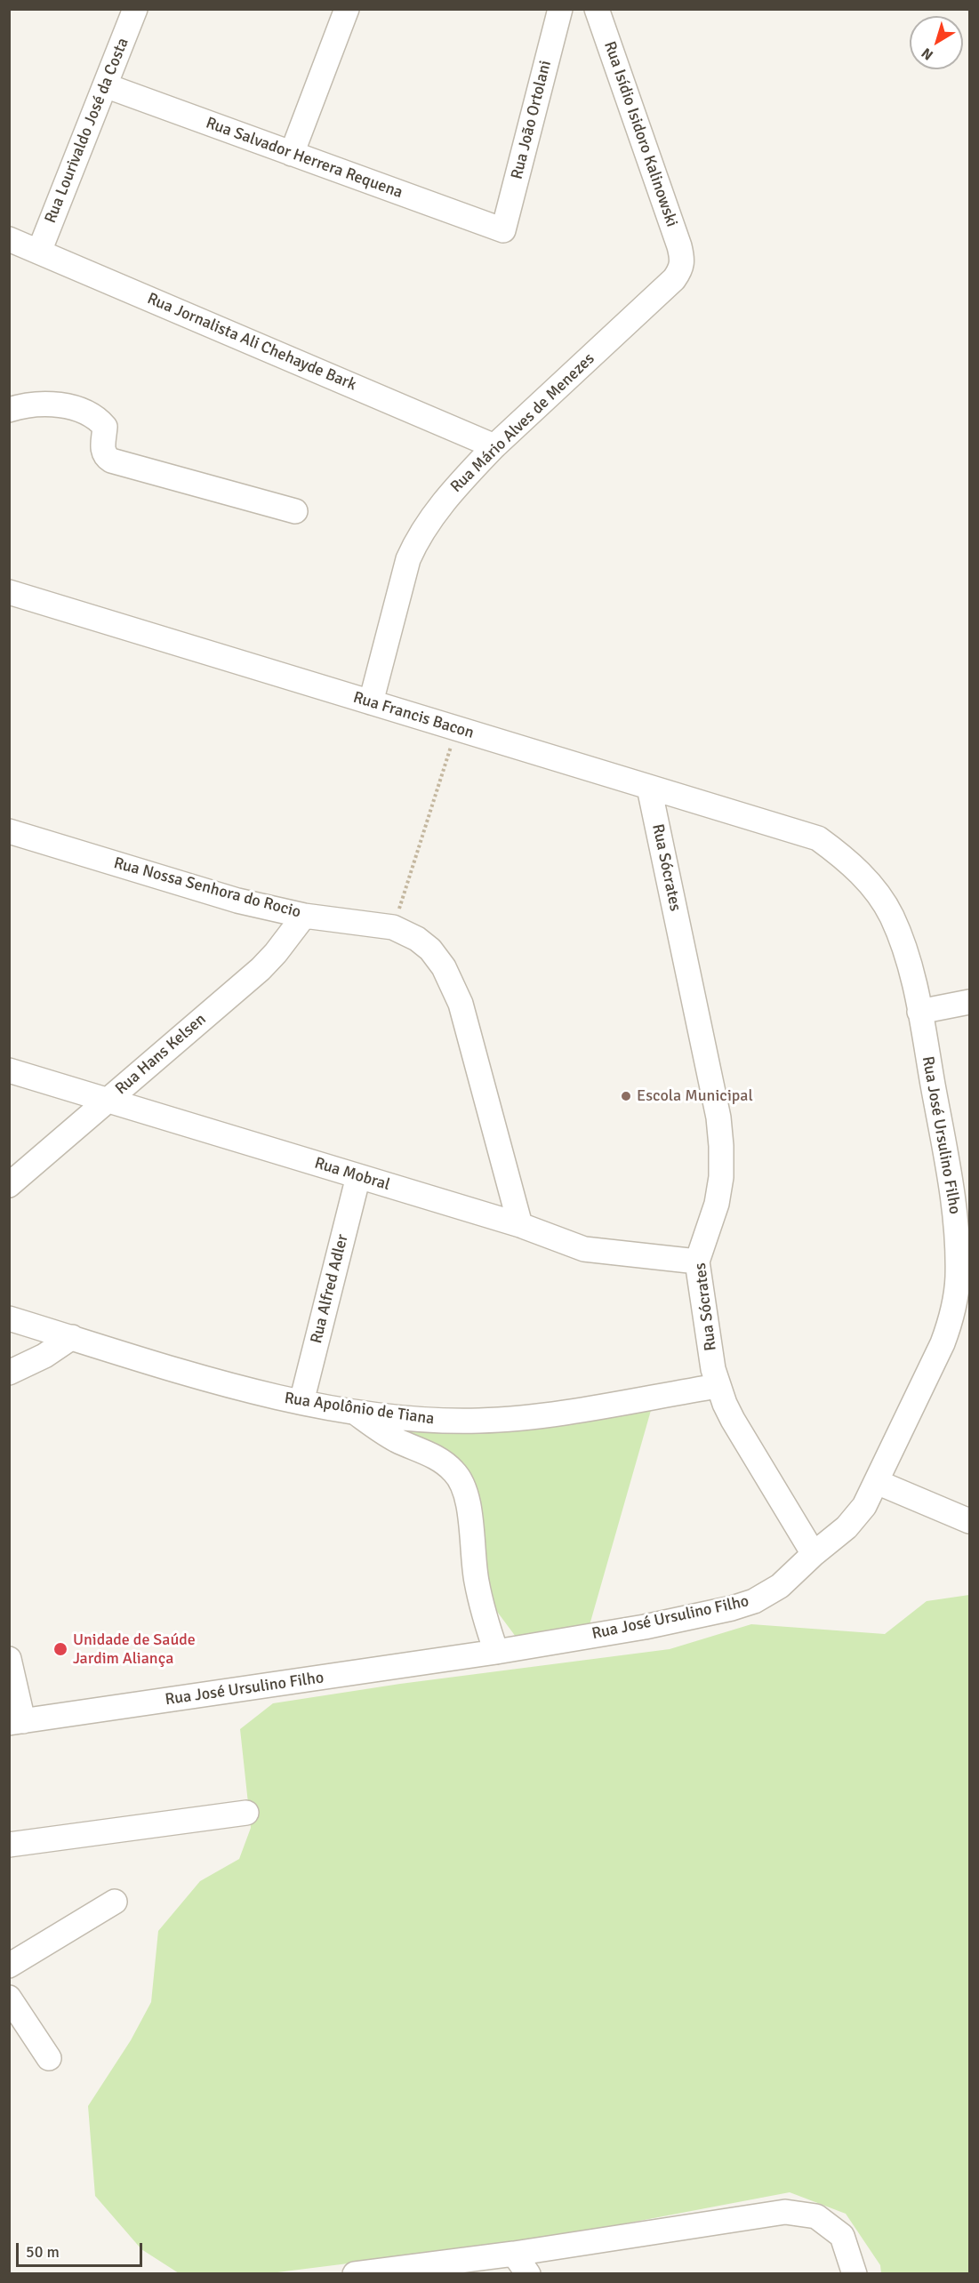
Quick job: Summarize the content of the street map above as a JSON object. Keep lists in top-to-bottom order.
{
  "streets": {
    "street": [
      "Rua João Ortolani",
      "Rua Lourivaldo José da Costa",
      "Rua Isídio Isidoro Kalinowski",
      "Rua Salvador Herrera Requena",
      "Rua Jornalista Ali Chehayde Bark",
      "Rua Mário Alves de Menezes",
      "Rua Francis Bacon",
      "Rua Sócrates",
      "Rua Nossa Senhora do Rocio",
      "Rua Hans Kelsen",
      "Rua José Ursulino Filho",
      "Rua Mobral",
      "Rua Alfred Adler",
      "Rua Apolônio de Tiana"
    ]
  },
  "crossings": [
    ["Rua João Ortolani", "Rua Salvador Herrera Requena"],
    ["Rua Lourivaldo José da Costa", "Rua Salvador Herrera Requena"],
    ["Rua Lourivaldo José da Costa", "Rua Jornalista Ali Chehayde Bark"],
    ["Rua Isídio Isidoro Kalinowski", "Rua Mário Alves de Menezes"],
    ["Rua Jornalista Ali Chehayde Bark", "Rua Mário Alves de Menezes"],
    ["Rua Mário Alves de Menezes", "Rua Francis Bacon"],
    ["Rua Francis Bacon", "Rua Sócrates"],
    ["Rua Francis Bacon", "Rua José Ursulino Filho"],
    ["Rua Sócrates", "Rua José Ursulino Filho"],
    ["Rua Sócrates", "Rua Mobral"],
    ["Rua Sócrates", "Rua Apolônio de Tiana"],
    ["Rua Nossa Senhora do Rocio", "Rua Hans Kelsen"],
    ["Rua Nossa Senhora do Rocio", "Rua Mobral"],
    ["Rua Hans Kelsen", "Rua Mobral"],
    ["Rua Mobral", "Rua Alfred Adler"],
    ["Rua Alfred Adler", "Rua Apolônio de Tiana"]
  ],
  "places": ["Escola Municipal", "Unidade de Saúde Jardim Aliança"],
  "scale_bar": "50 m",
  "north": "bottom left"
}
